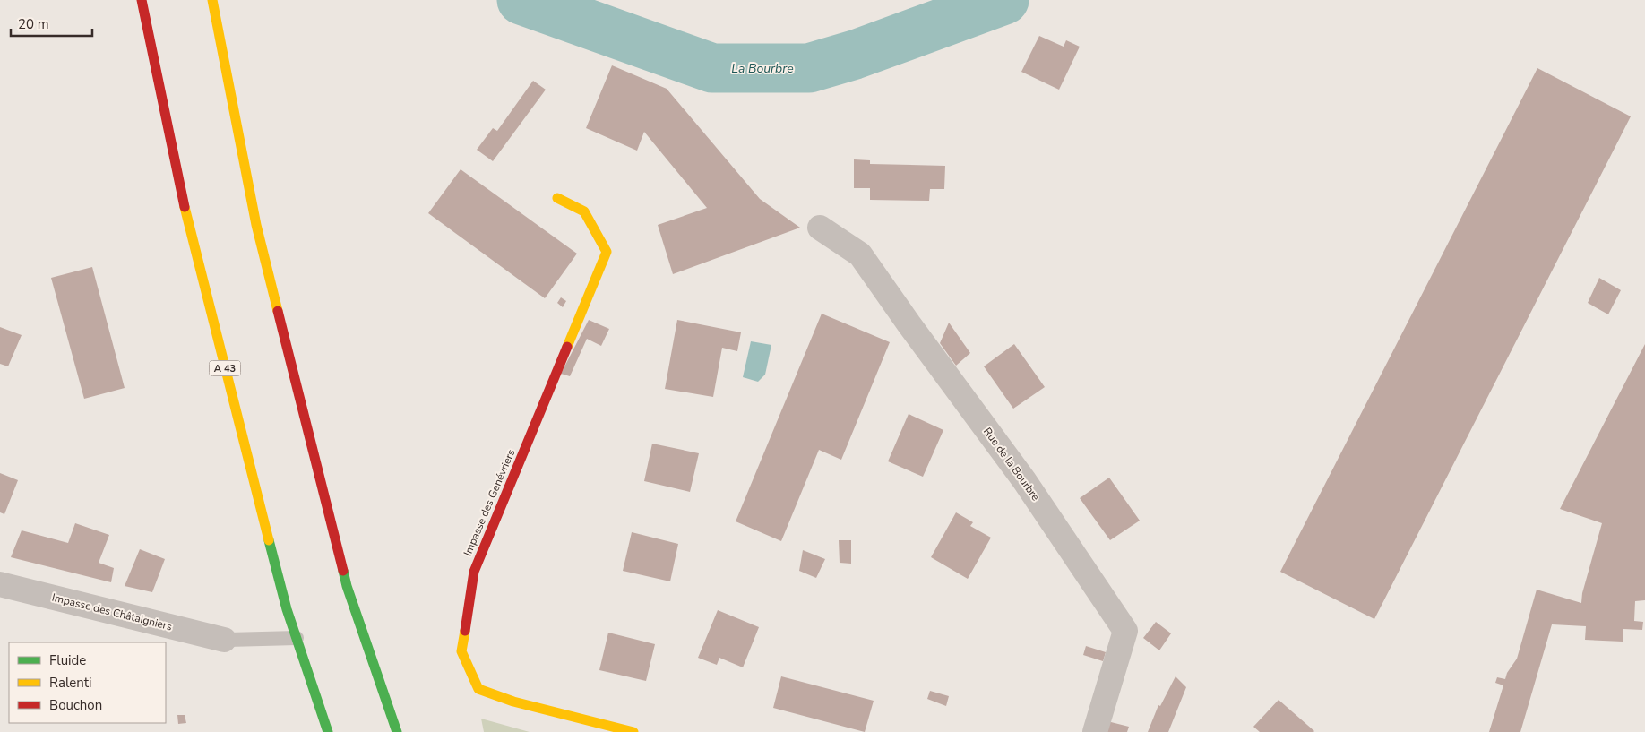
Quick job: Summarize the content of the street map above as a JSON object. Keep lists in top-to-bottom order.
{
  "streets": {
    "main road": ["A 43", "Impasse des Genévriers"],
    "street": ["Rue de la Bourbre", "Impasse des Châtaigniers"]
  },
  "water": ["La Bourbre"],
  "legend": ["Fluide", "Ralenti", "Bouchon"],
  "scale_bar": "20 m"
}
